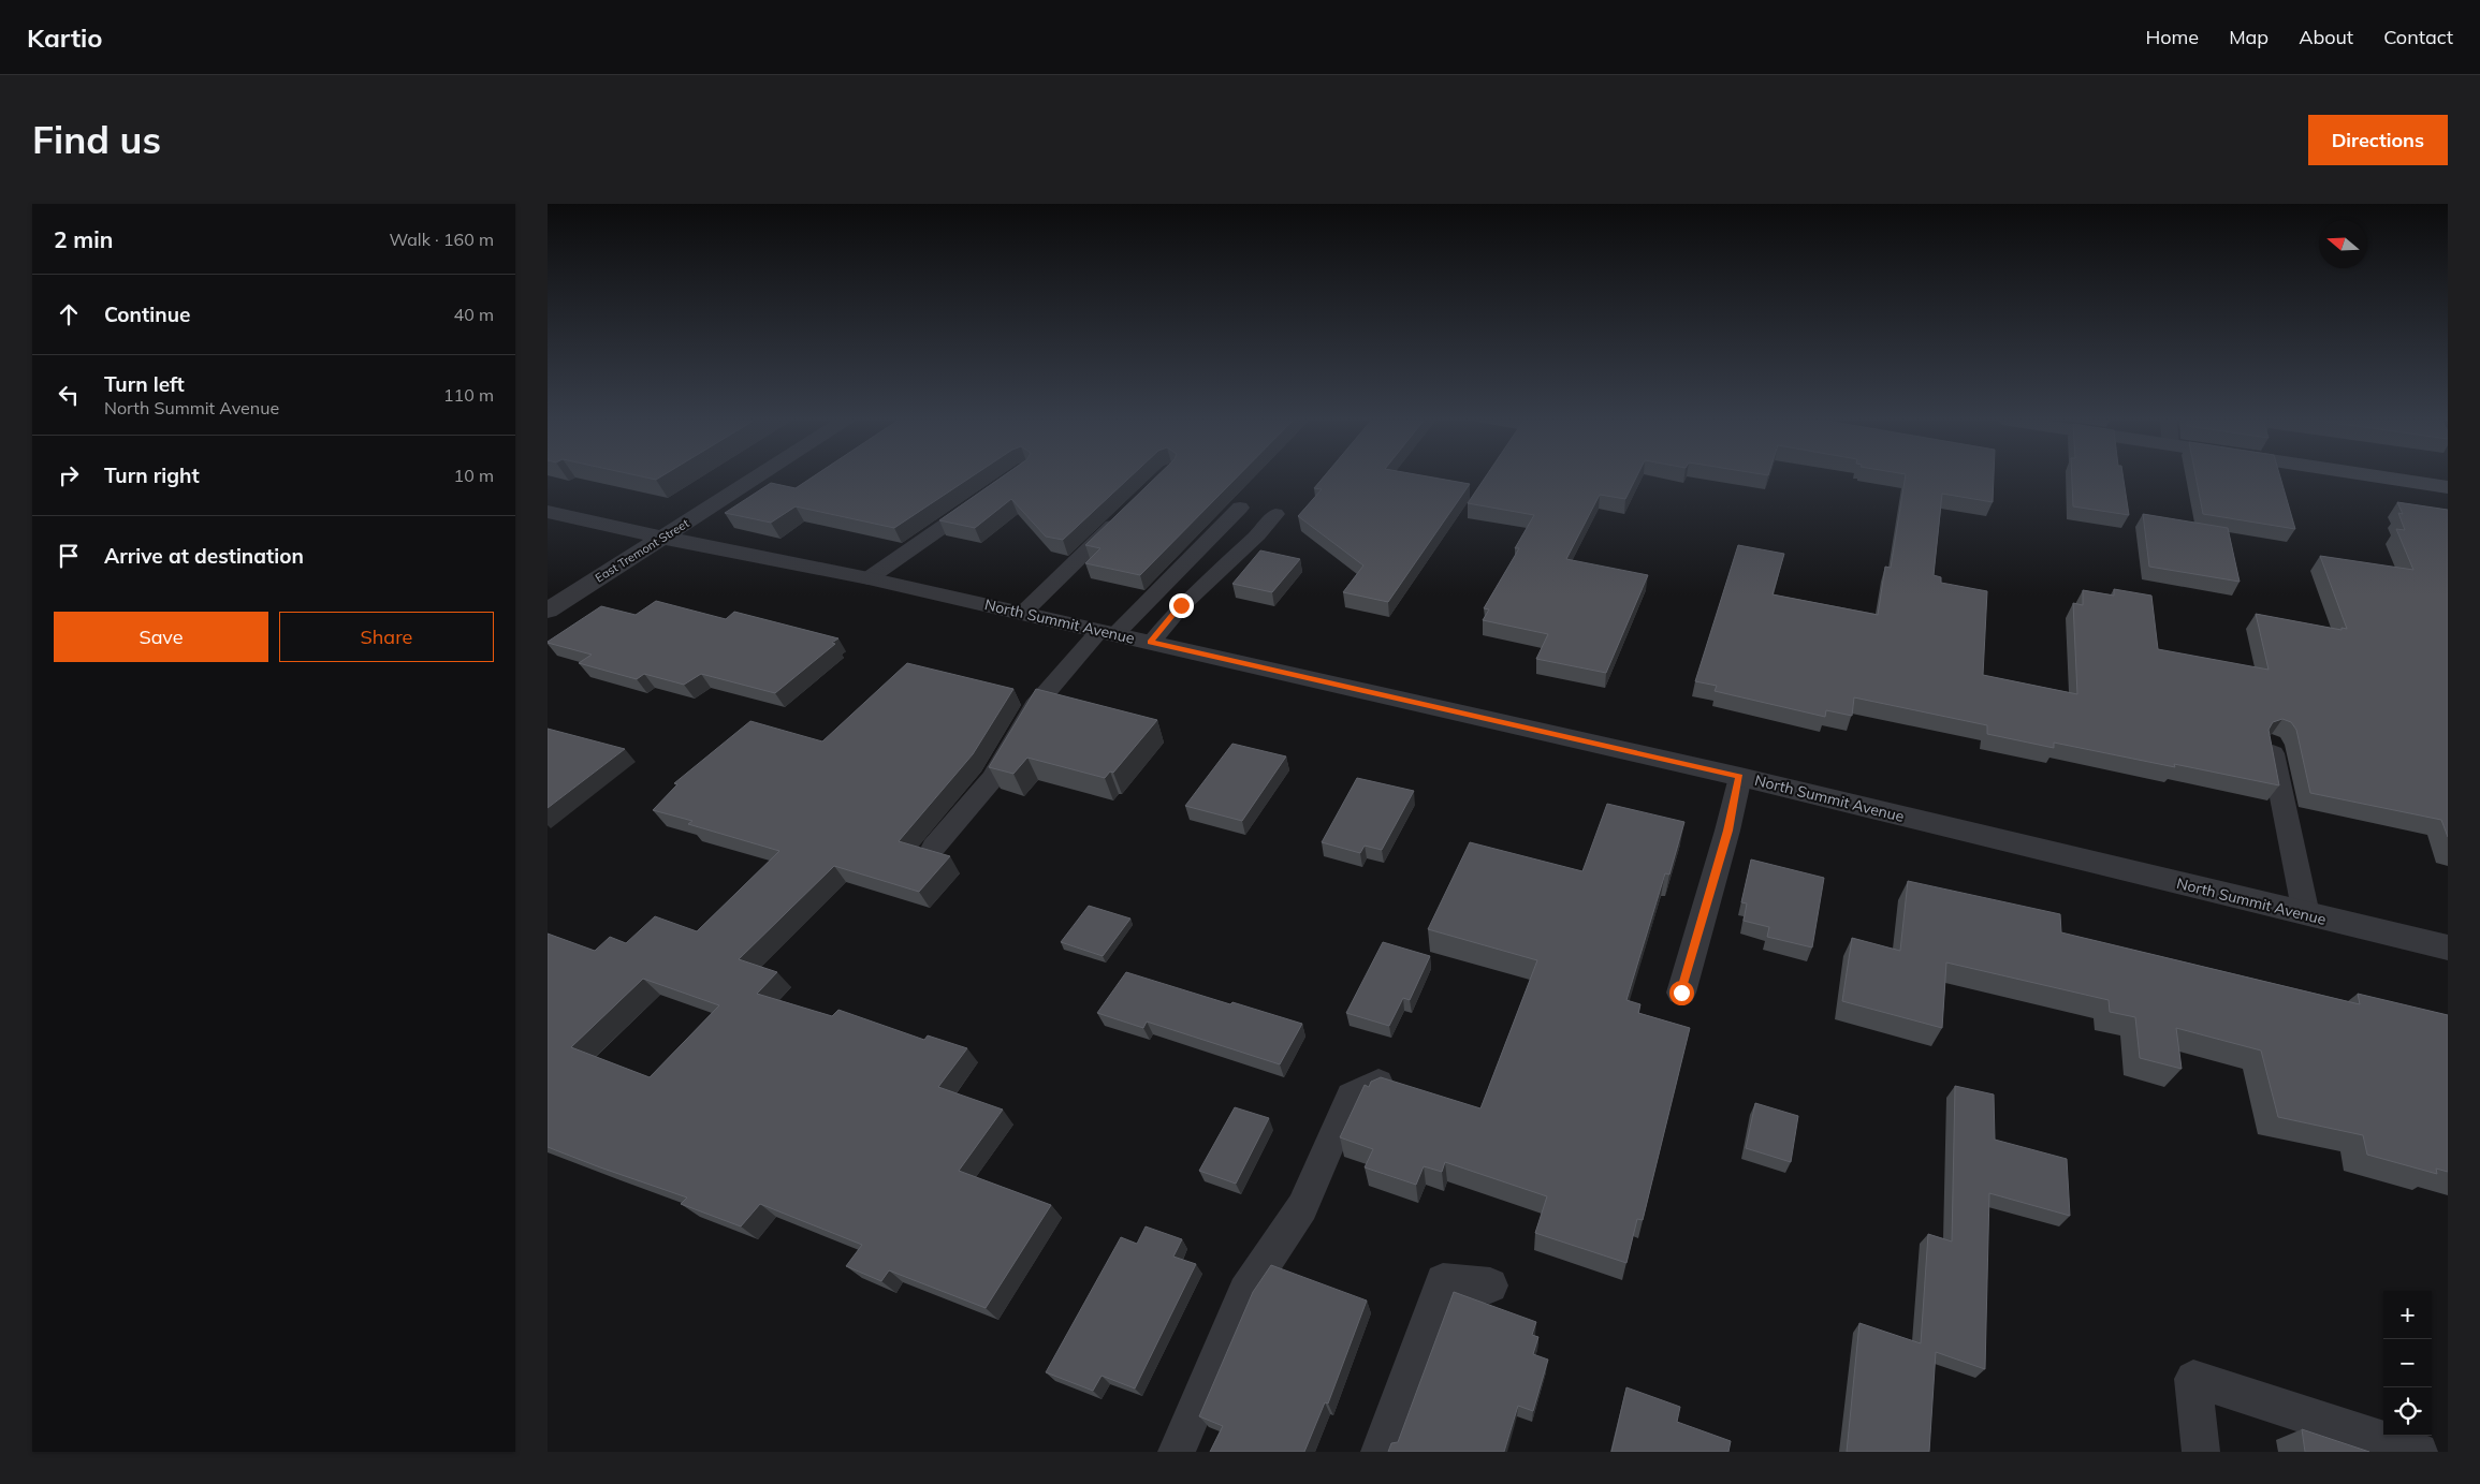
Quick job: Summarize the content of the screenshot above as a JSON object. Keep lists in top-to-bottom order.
{
  "streets": {
    "street": ["East Tremont Street", "North Summit Avenue"]
  },
  "crossings": [
    ["East Tremont Street", "North Summit Avenue"]
  ],
  "north": "left",
  "page": {
    "header": "Kartio",
    "nav": [
      "Home",
      "Map",
      "About",
      "Contact"
    ],
    "buttons": [
      "Directions",
      ["Save", "Share"]
    ],
    "title": "Find us",
    "heading": ["2 min", "Walk · 160 m"],
    "list": [
      ["Continue", "40 m"],
      ["Turn left", "North Summit Avenue", "110 m"],
      ["Turn right", "10 m"],
      "Arrive at destination"
    ],
    "map_buttons": ["+", "−"]
  }
}
